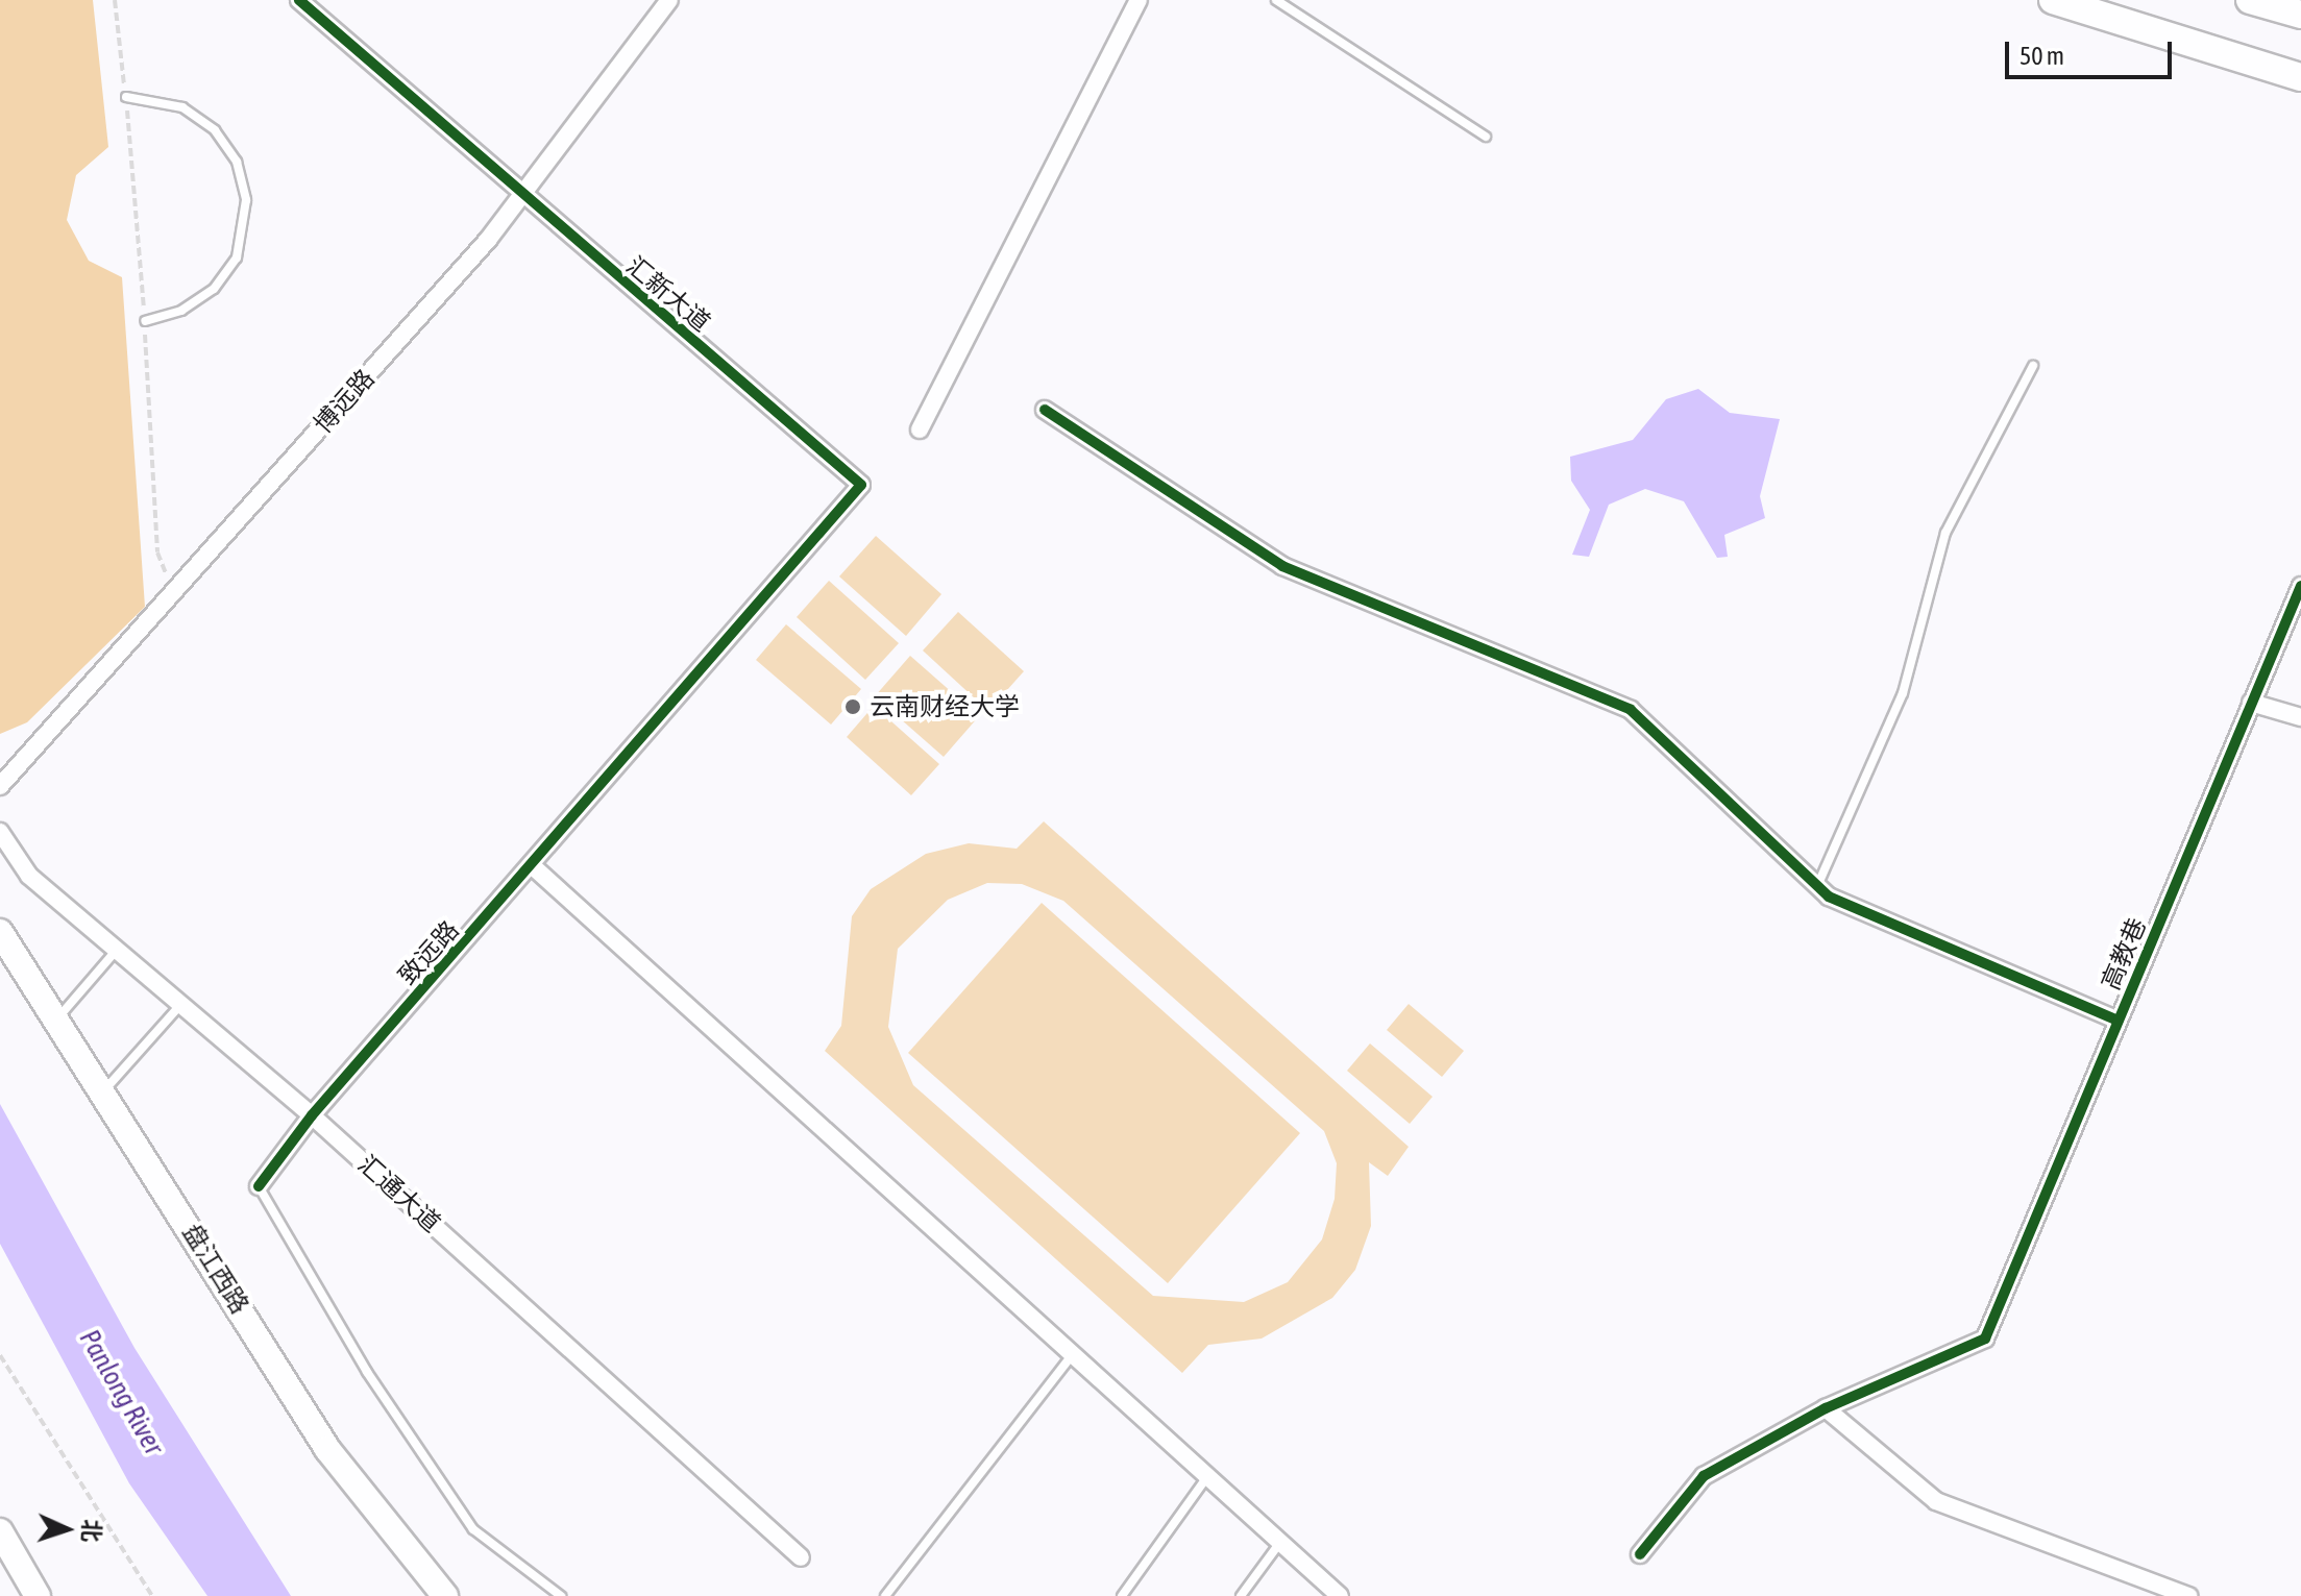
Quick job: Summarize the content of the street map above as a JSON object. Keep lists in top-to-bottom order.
{
  "streets": {
    "street": [
      "汇新大道",
      "博远路",
      "致远路",
      "高教巷",
      "汇通大道",
      "盘江西路"
    ]
  },
  "crossings": [
    ["汇新大道", "博远路"],
    ["汇新大道", "致远路"],
    ["致远路", "汇通大道"]
  ],
  "water": ["Panlong River"],
  "places": ["云南财经大学"],
  "scale_bar": "50 m",
  "north": "right"
}
